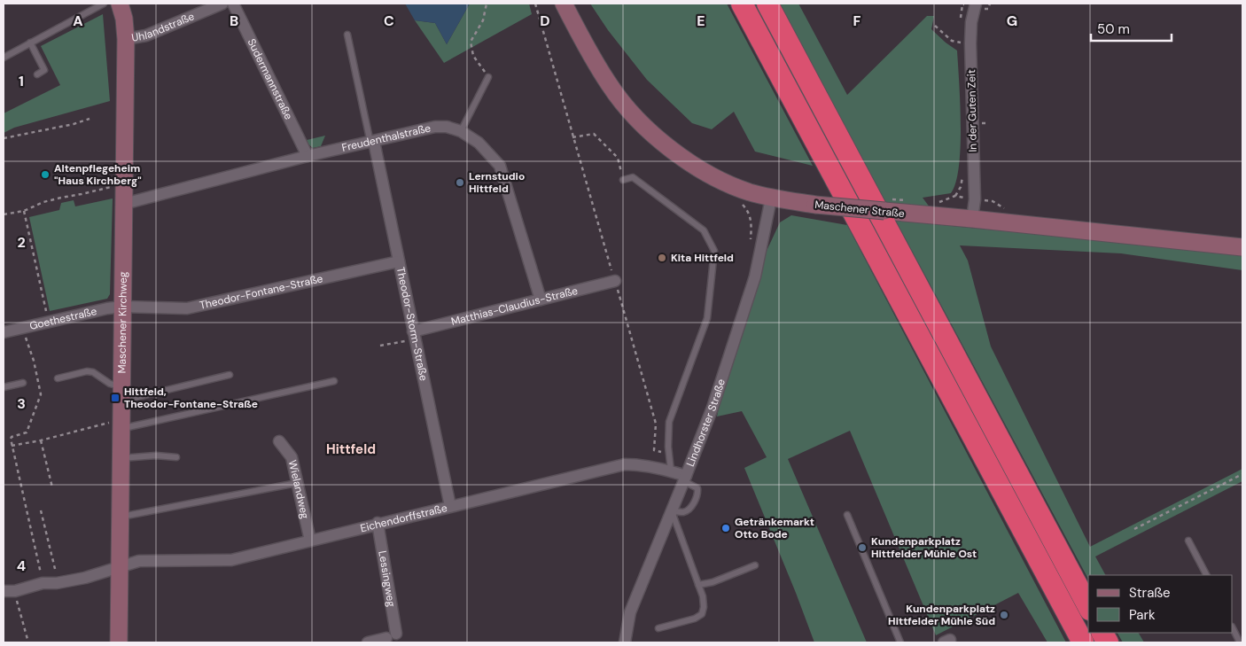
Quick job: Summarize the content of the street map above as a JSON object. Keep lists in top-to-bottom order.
{
  "streets": {
    "main road": ["Maschener Straße", "Maschener Kirchweg"],
    "street": [
      "Uhlandstraße",
      "Sudermannstraße",
      "In der Guten Zeit",
      "Freudenthalstraße",
      "Theodor-Fontane-Straße",
      "Matthias-Claudius-Straße",
      "Goethestraße",
      "Theodor-Storm-Straße",
      "Lindhorster Straße",
      "Wielandweg",
      "Eichendorffstraße",
      "Lessingweg"
    ]
  },
  "crossings": [
    ["Uhlandstraße", "Maschener Kirchweg"],
    ["Sudermannstraße", "Freudenthalstraße"],
    ["In der Guten Zeit", "Maschener Straße"],
    ["Freudenthalstraße", "Matthias-Claudius-Straße"],
    ["Freudenthalstraße", "Maschener Kirchweg"],
    ["Freudenthalstraße", "Theodor-Storm-Straße"],
    ["Maschener Straße", "Lindhorster Straße"],
    ["Theodor-Fontane-Straße", "Goethestraße"],
    ["Theodor-Fontane-Straße", "Maschener Kirchweg"],
    ["Theodor-Fontane-Straße", "Theodor-Storm-Straße"],
    ["Matthias-Claudius-Straße", "Theodor-Storm-Straße"],
    ["Goethestraße", "Maschener Kirchweg"],
    ["Maschener Kirchweg", "Eichendorffstraße"],
    ["Theodor-Storm-Straße", "Eichendorffstraße"],
    ["Lindhorster Straße", "Eichendorffstraße"],
    ["Wielandweg", "Eichendorffstraße"],
    ["Eichendorffstraße", "Lessingweg"]
  ],
  "districts": ["Hittfeld"],
  "places": {
    "other": [
      "Altenpflegeheim \"Haus Kirchberg\"",
      "Lernstudio Hittfeld",
      "Kita Hittfeld",
      "Getränkemarkt Otto Bode",
      "Kundenparkplatz Hittfelder Mühle Ost",
      "Kundenparkplatz Hittfelder Mühle Süd"
    ],
    "transit": ["Hittfeld, Theodor-Fontane-Straße"]
  },
  "legend": ["Straße", "Park"],
  "scale_bar": "50 m",
  "grid": {
    "columns": [
      "A",
      "B",
      "C",
      "D",
      "E",
      "F",
      "G"
    ],
    "rows": [
      "1",
      "2",
      "3",
      "4"
    ]
  }
}
